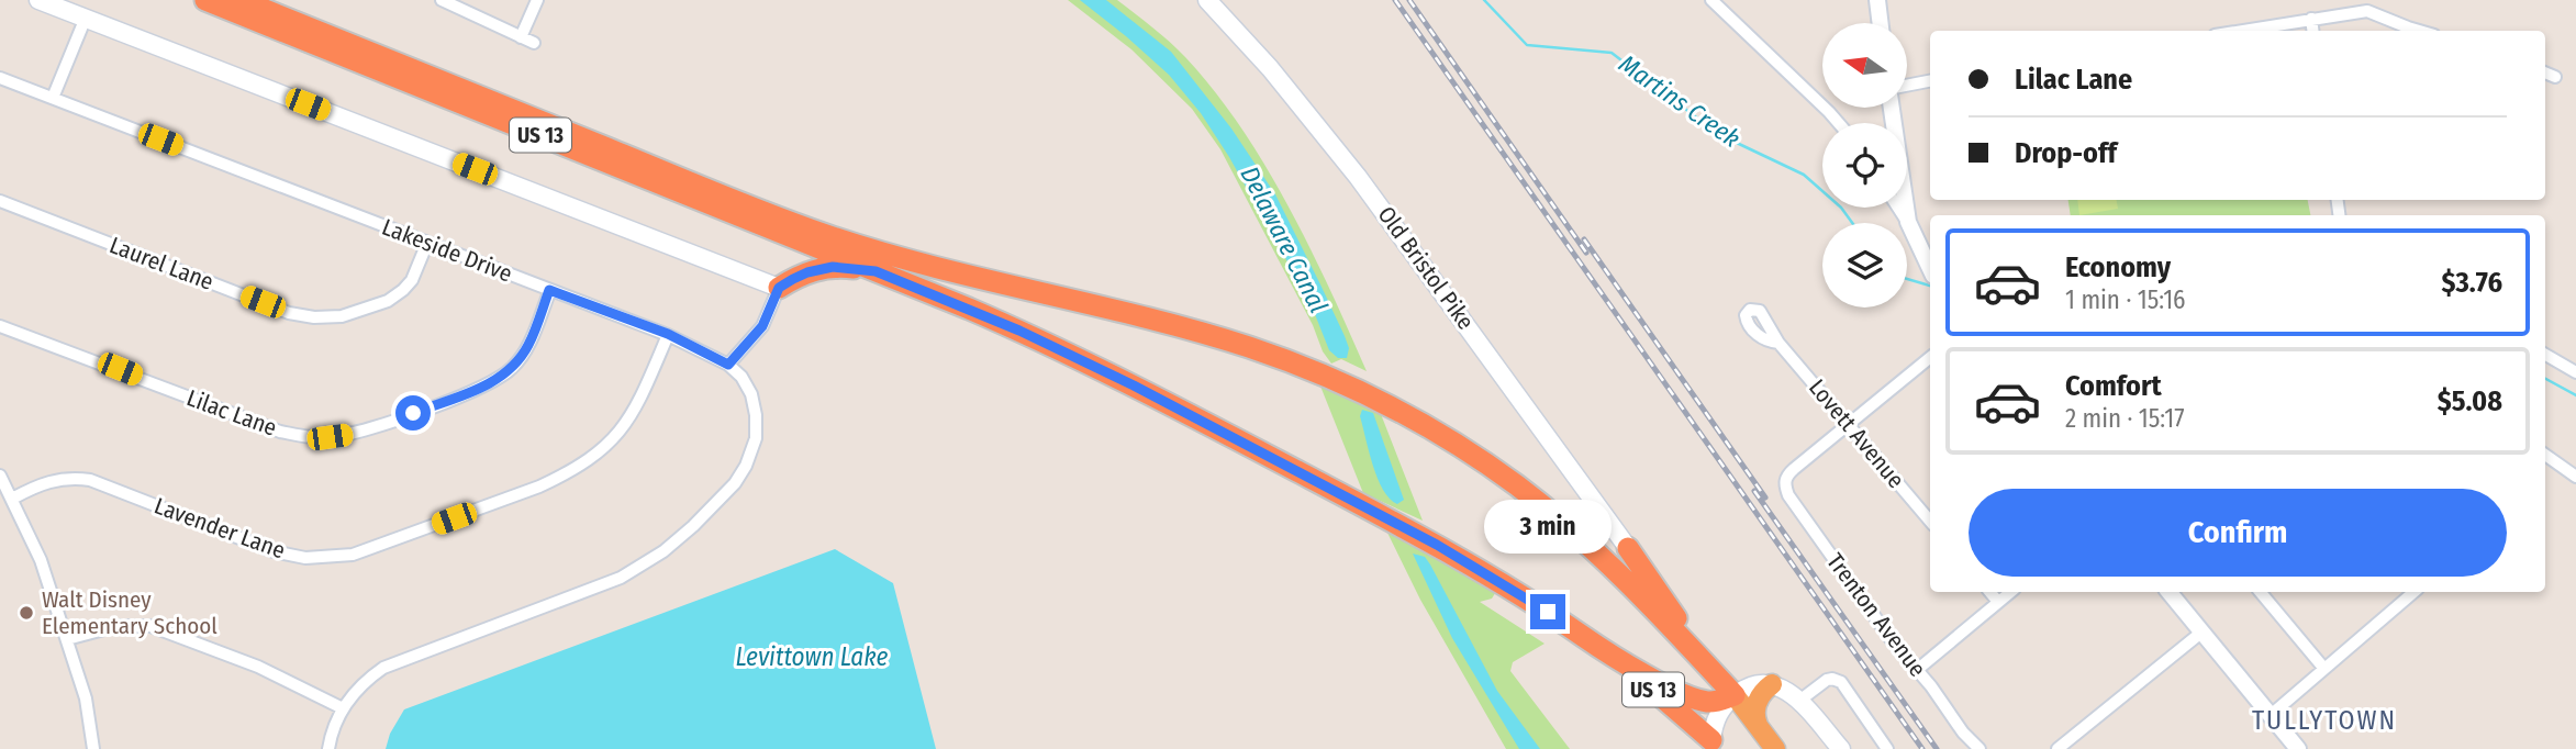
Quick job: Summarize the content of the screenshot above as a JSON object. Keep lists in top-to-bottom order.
{
  "streets": {
    "highway": ["US 13"],
    "main road": ["Old Bristol Pike"],
    "street": [
      "Lakeside Drive",
      "Laurel Lane",
      "Lilac Lane",
      "Lovett Avenue",
      "Lavender Lane",
      "Trenton Avenue"
    ]
  },
  "crossings": [
    ["Lakeside Drive", "Laurel Lane"],
    ["Lakeside Drive", "Lilac Lane"],
    ["Lakeside Drive", "Lavender Lane"],
    ["Lovett Avenue", "Trenton Avenue"]
  ],
  "districts": ["TULLYTOWN"],
  "water": ["Martins Creek", "Delaware Canal", "Levittown Lake"],
  "places": ["Walt Disney Elementary School"],
  "north": "left",
  "page": {
    "banner": ["Lilac Lane", "Drop-off"],
    "list": [
      {
        "name": "Economy",
        "note": "1 min · 15:16",
        "value": "$3.76"
      },
      {
        "name": "Comfort",
        "note": "2 min · 15:17",
        "value": "$5.08"
      }
    ],
    "buttons": "Confirm",
    "bubble": "3 min"
  }
}
